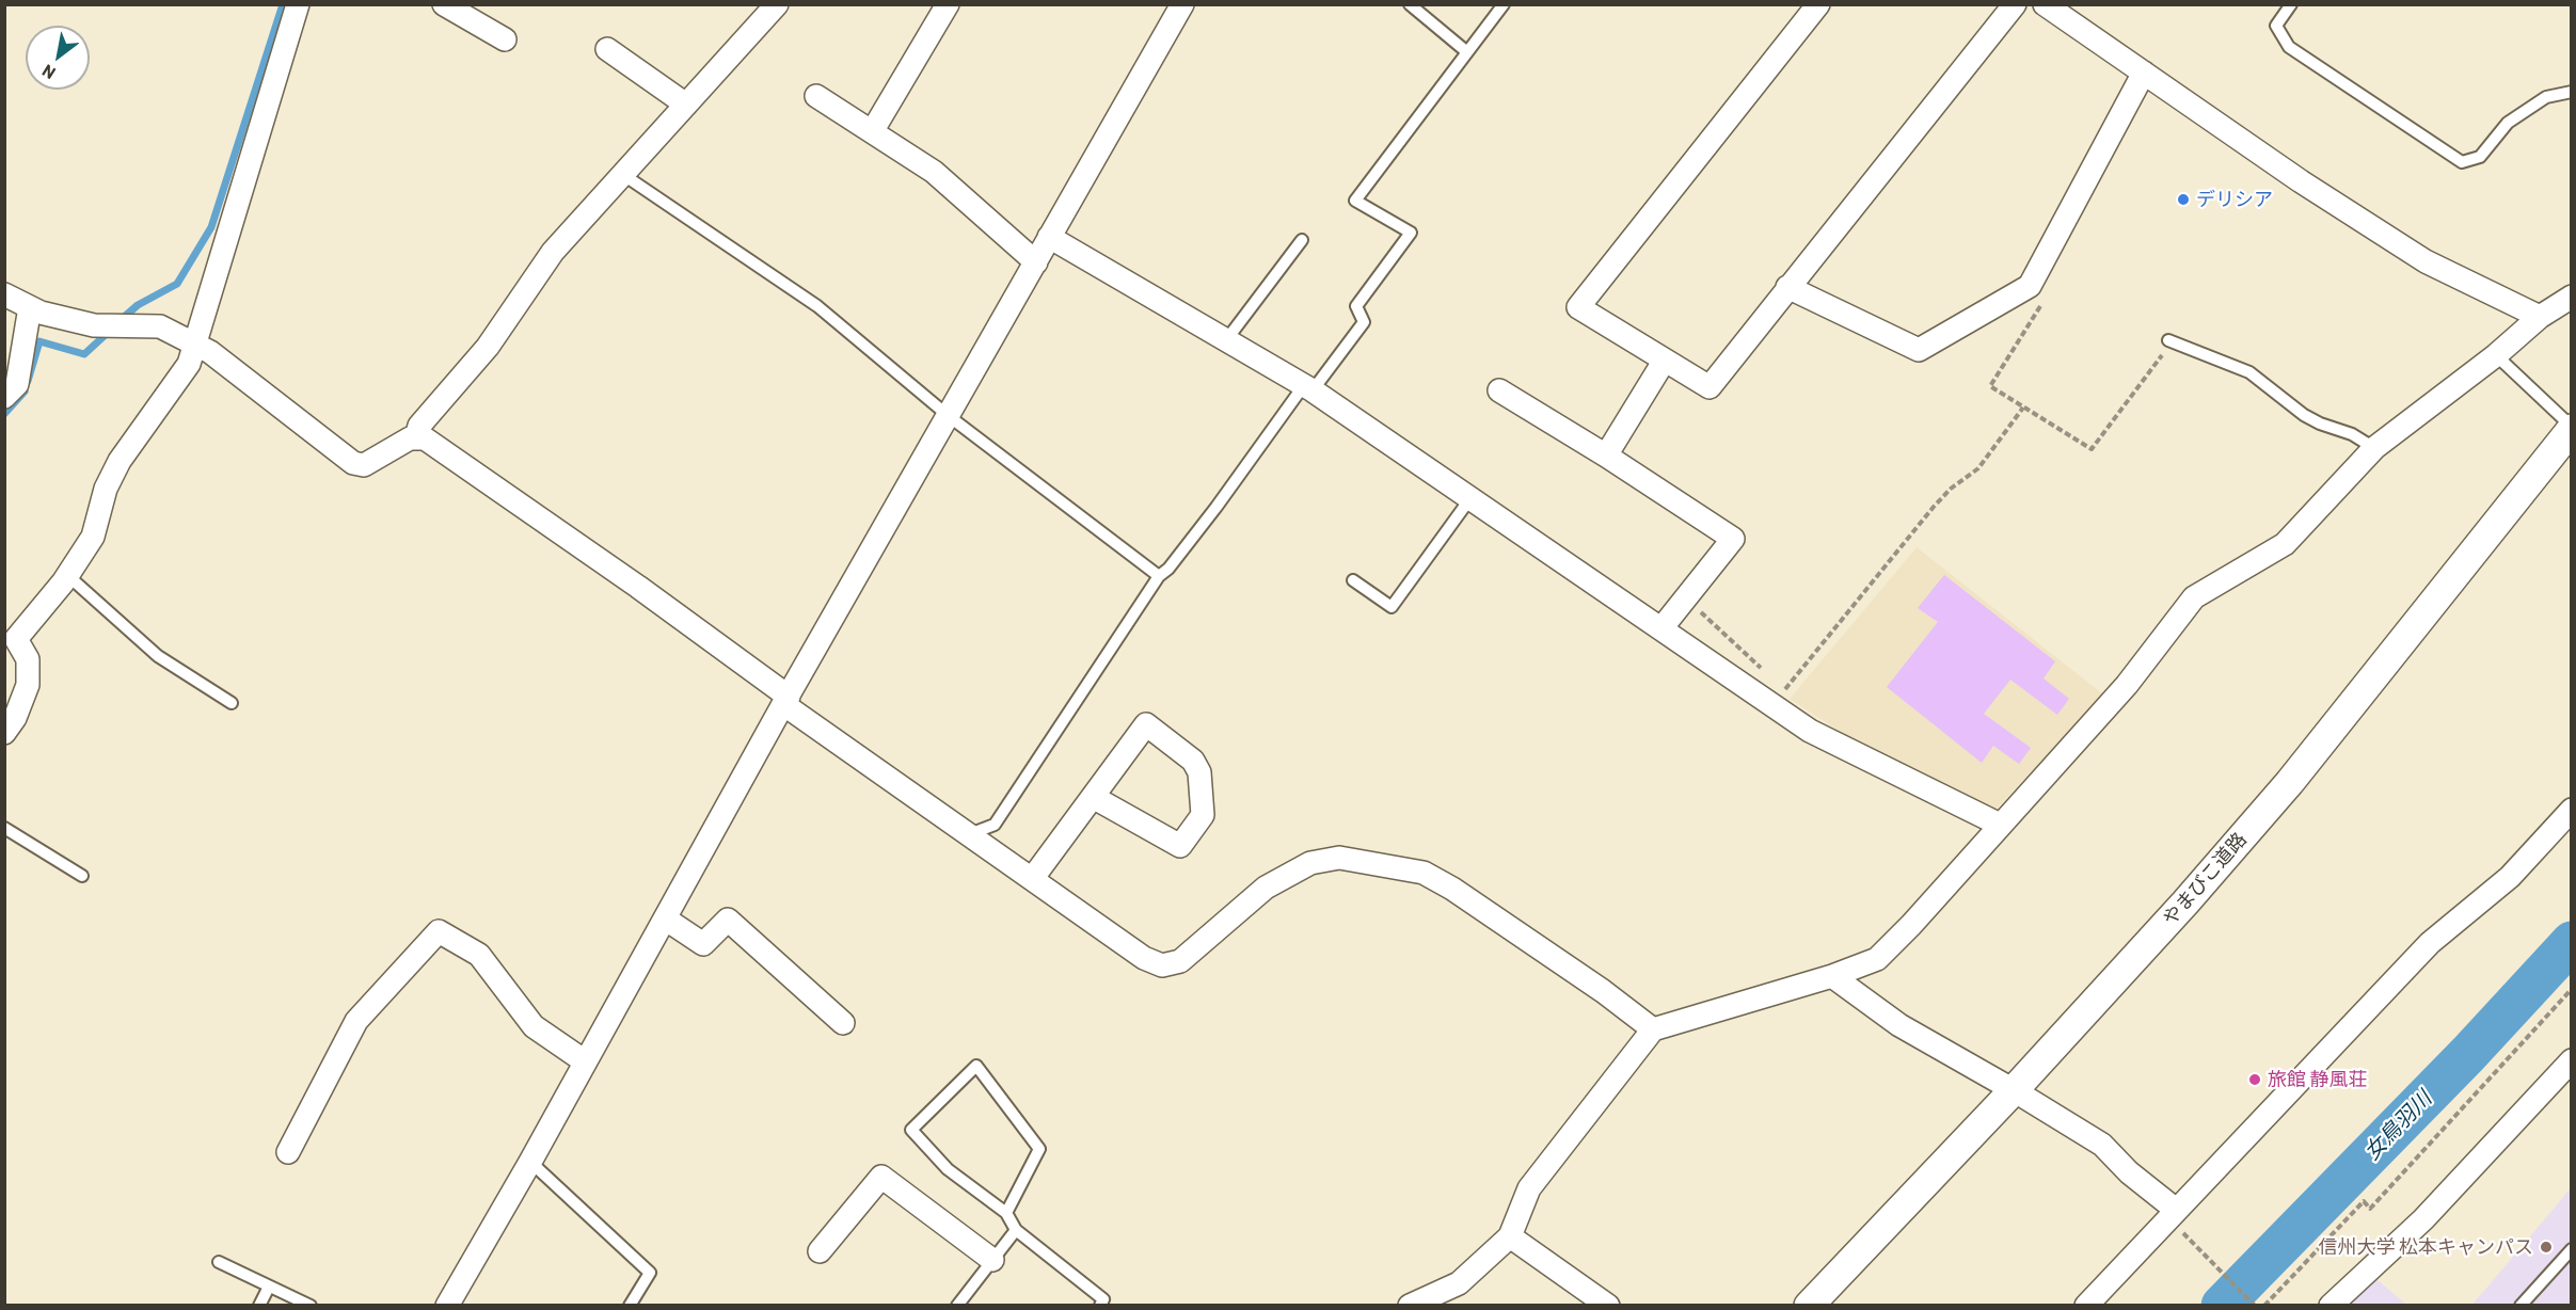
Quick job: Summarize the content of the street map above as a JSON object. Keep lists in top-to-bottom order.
{
  "streets": {
    "street": ["やまびこ道路"]
  },
  "water": ["女鳥羽川"],
  "places": ["デリシア", "旅館 静風荘", "信州大学 松本キャンパス"],
  "north": "bottom left"
}
